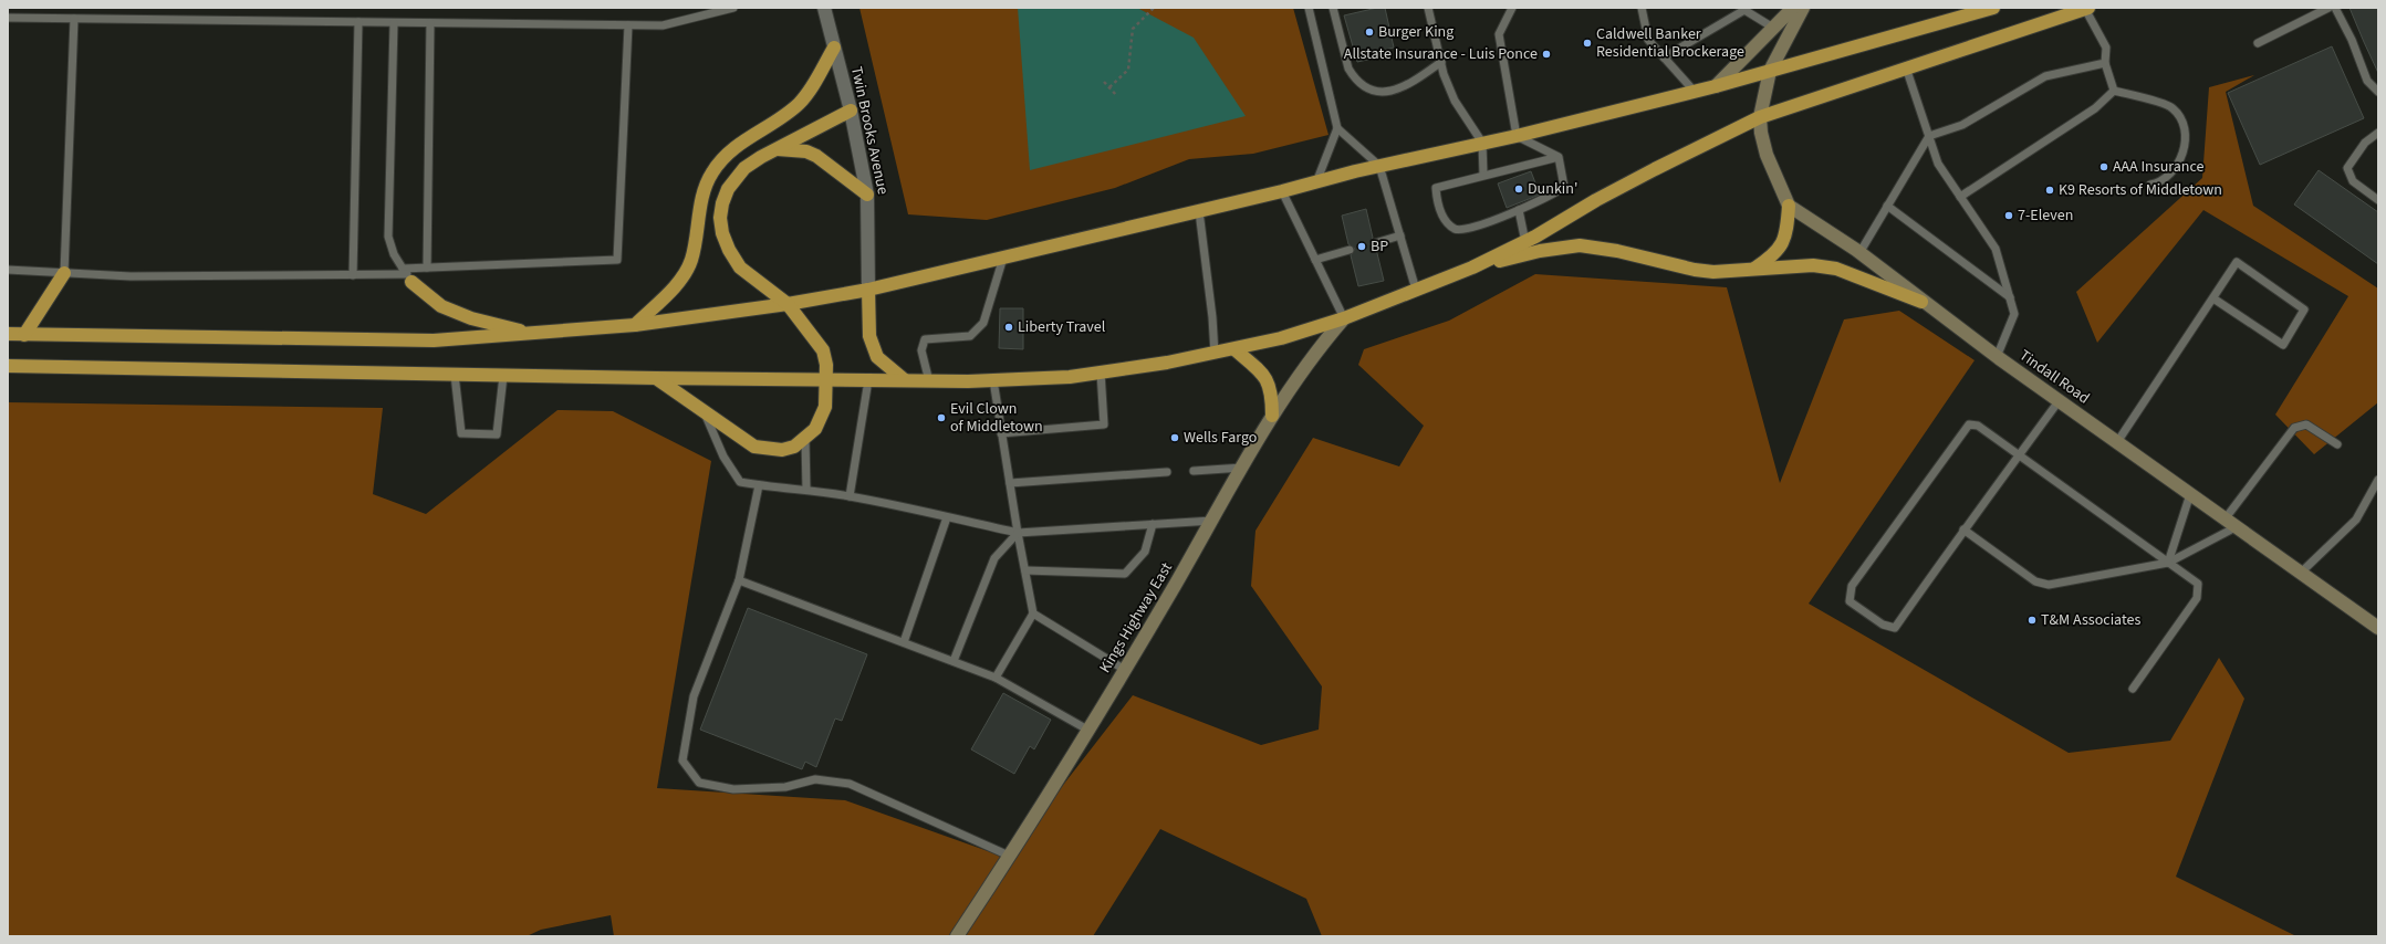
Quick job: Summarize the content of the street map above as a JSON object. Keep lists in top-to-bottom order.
{
  "streets": {
    "street": ["Twin Brooks Avenue", "Tindall Road", "Kings Highway East"]
  },
  "places": [
    "Burger King",
    "Caldwell Banker Residential Brockerage",
    "Allstate Insurance - Luis Ponce",
    "AAA Insurance",
    "Dunkin'",
    "K9 Resorts of Middletown",
    "7-Eleven",
    "BP",
    "Liberty Travel",
    "Evil Clown of Middletown",
    "Wells Fargo",
    "T&M Associates"
  ]
}
